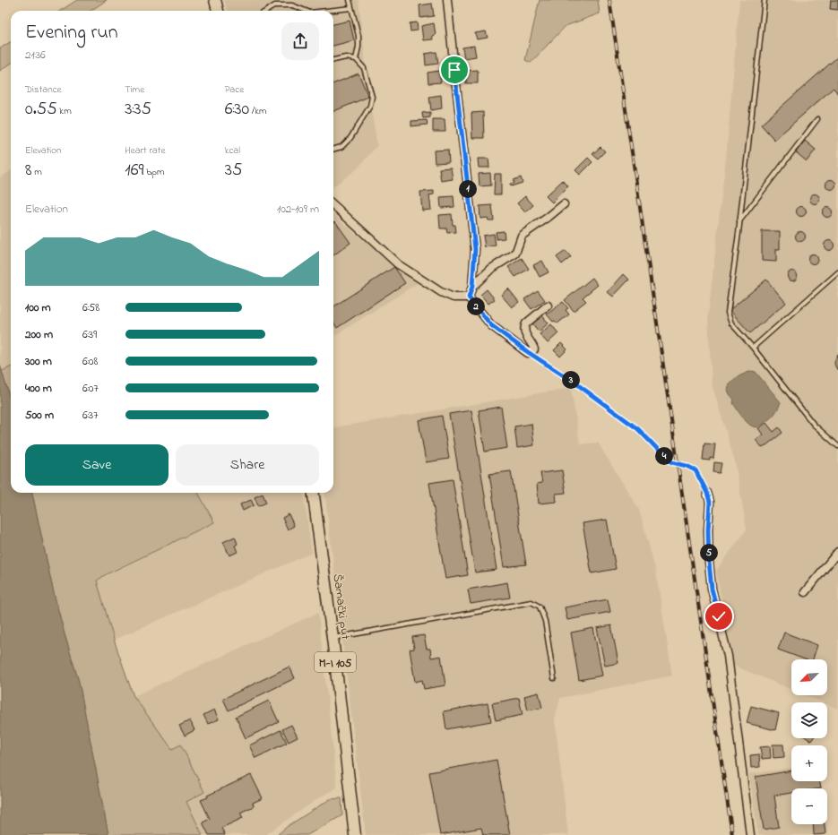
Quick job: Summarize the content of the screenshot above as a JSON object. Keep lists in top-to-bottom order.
{
  "streets": {
    "main road": ["Šamački put", "M-I 105"]
  },
  "north": "bottom left",
  "page": {
    "heading": ["Evening run", "21:36"],
    "stats": [
      ["Distance", "0.55 km"],
      ["Time", "3:35"],
      ["Pace", "6:30 /km"],
      ["Elevation", "8 m"],
      ["Heart rate", "169 bpm"],
      ["kcal", "35"]
    ],
    "pins": [
      "1",
      "2",
      "3",
      "4",
      "5"
    ],
    "chart": ["Elevation", "102–109 m"],
    "list": [
      {
        "name": "100 m",
        "note": "6:58"
      },
      {
        "name": "200 m",
        "note": "6:39"
      },
      {
        "name": "300 m",
        "note": "6:08"
      },
      {
        "name": "400 m",
        "note": "6:07"
      },
      {
        "name": "500 m",
        "note": "6:37"
      }
    ],
    "buttons": ["Save", "Share"],
    "map_buttons": ["+", "−"]
  }
}
